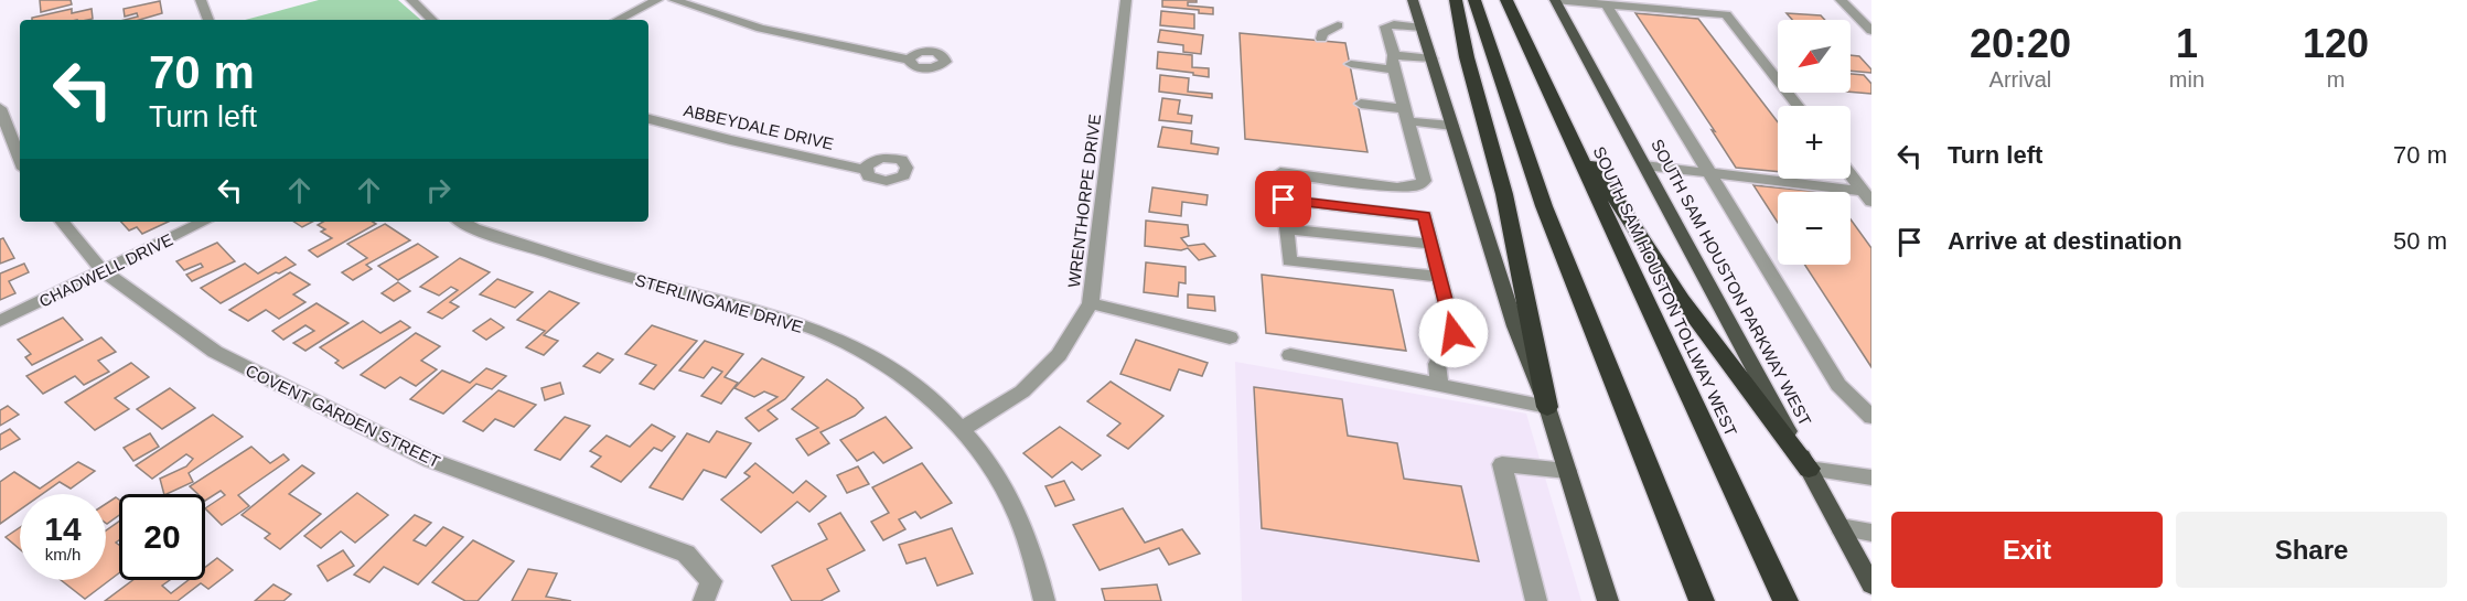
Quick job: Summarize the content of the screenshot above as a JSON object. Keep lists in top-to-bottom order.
{
  "streets": {
    "highway": ["SOUTH SAM HOUSTON TOLLWAY WEST"],
    "main road": ["SOUTH SAM HOUSTON PARKWAY WEST"],
    "street": [
      "ABBEYDALE DRIVE",
      "WRENTHORPE DRIVE",
      "CHADWELL DRIVE",
      "STERLINGAME DRIVE",
      "COVENT GARDEN STREET"
    ]
  },
  "crossings": [
    ["WRENTHORPE DRIVE", "STERLINGAME DRIVE"],
    ["CHADWELL DRIVE", "COVENT GARDEN STREET"]
  ],
  "north": "bottom left",
  "page": {
    "eta": [
      "20:20",
      "Arrival",
      "1",
      "min",
      "120",
      "m"
    ],
    "map_buttons": ["+", "−"],
    "turn": ["70 m", "Turn left"],
    "list": [
      {
        "name": "Turn left",
        "value": "70 m"
      },
      {
        "name": "Arrive at destination",
        "value": "50 m"
      }
    ],
    "speed": "14 km/h",
    "limit": "20",
    "buttons": ["Exit", "Share"]
  }
}
